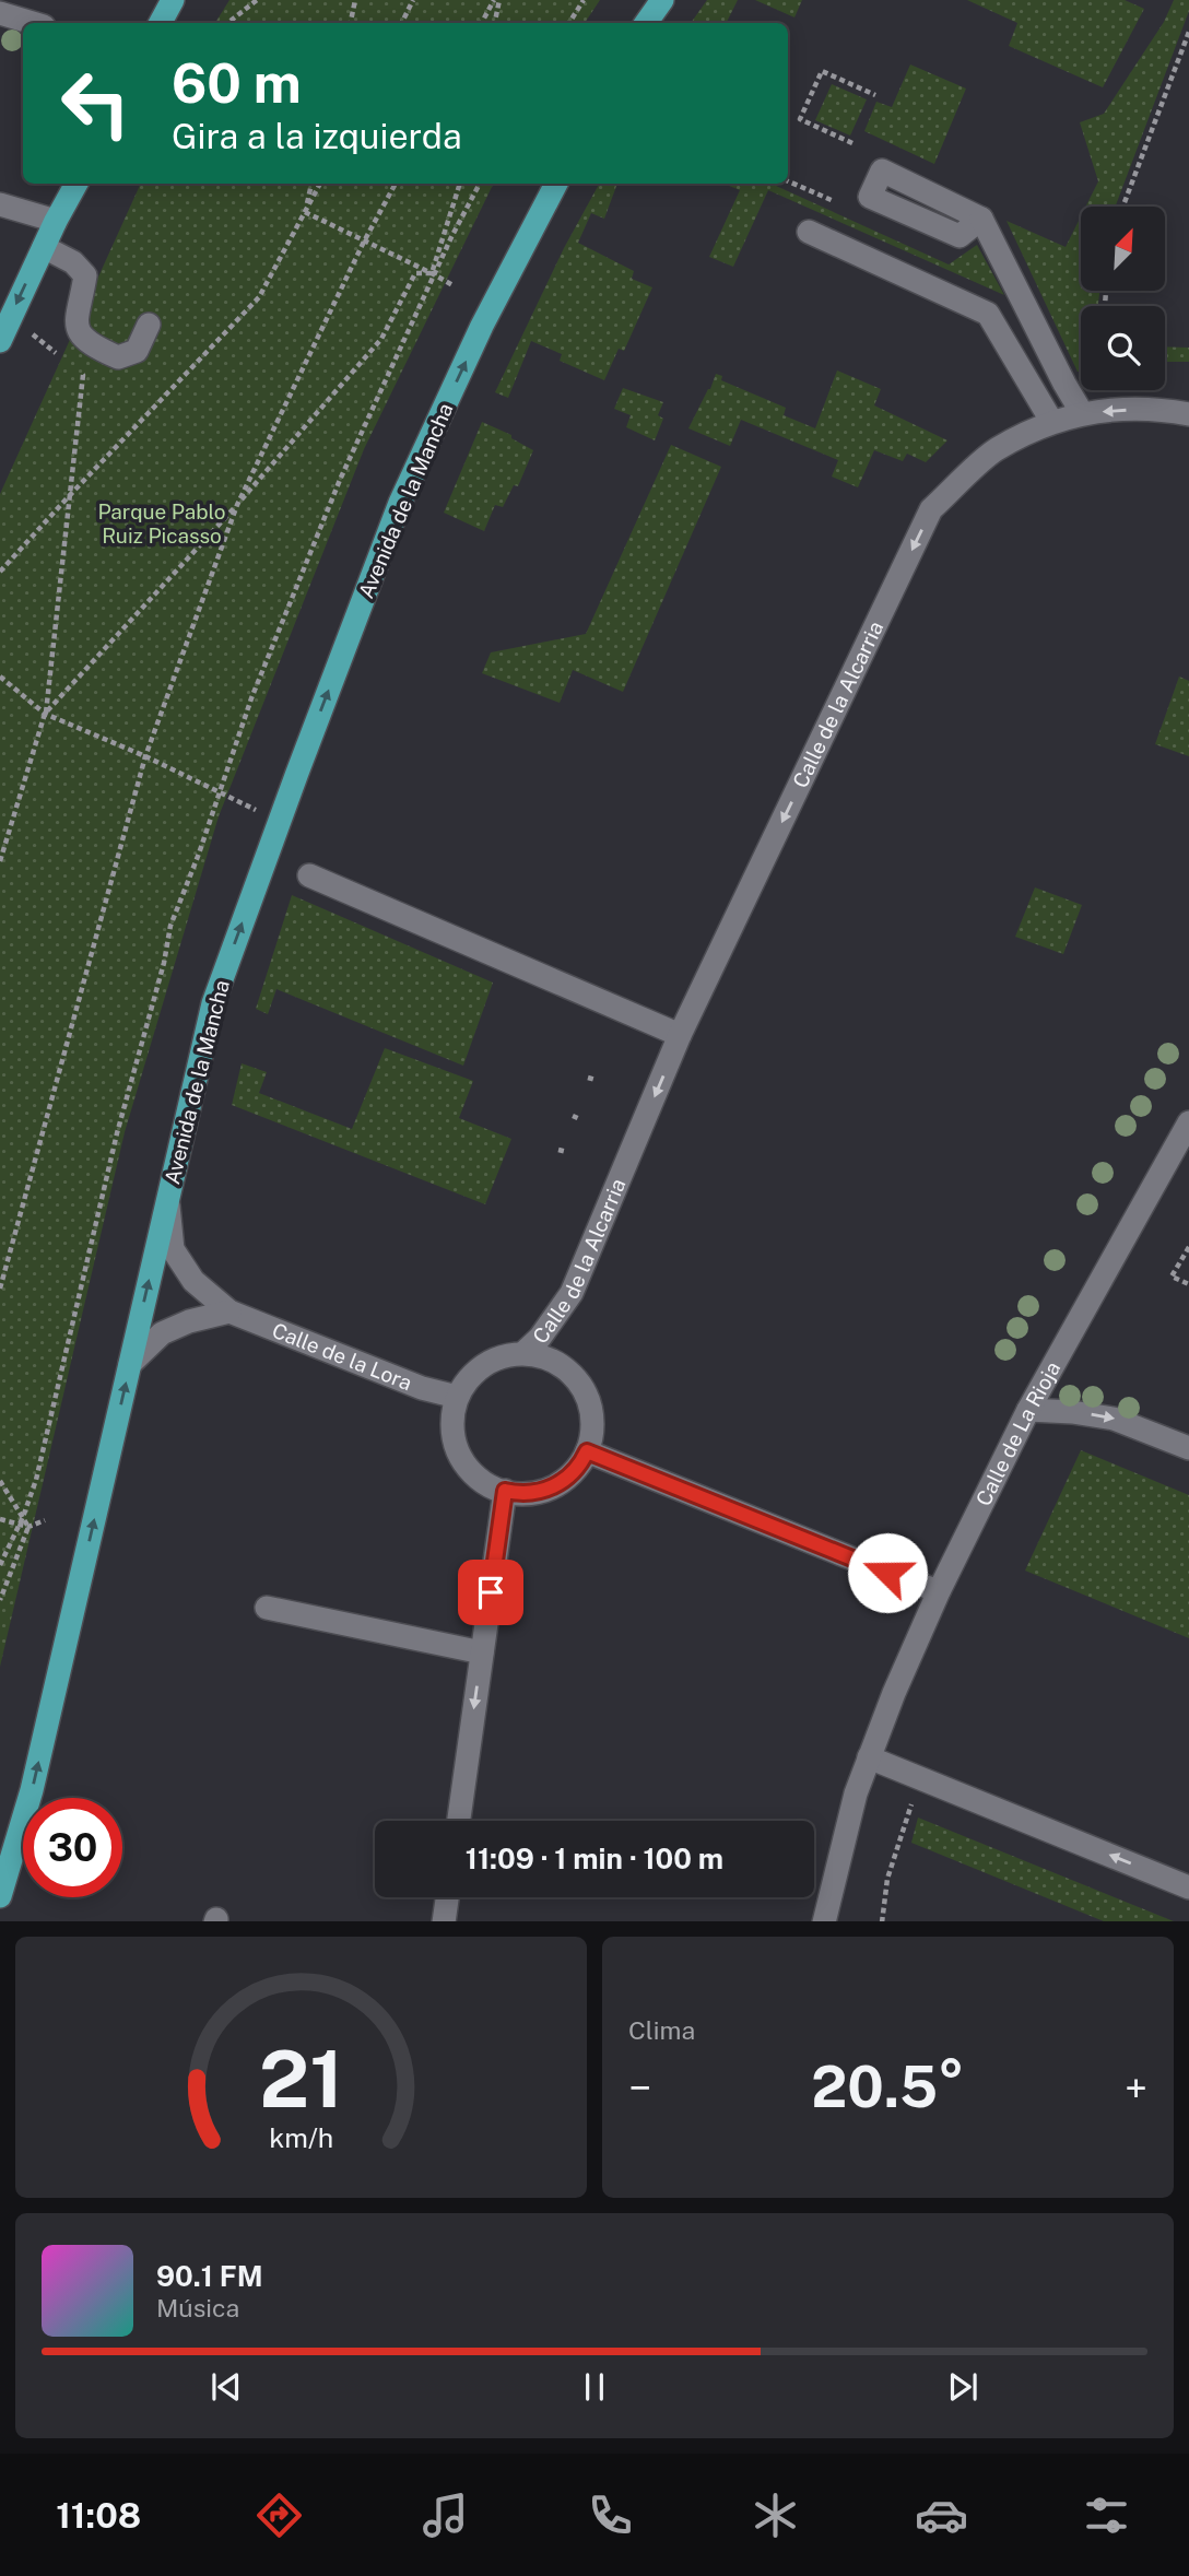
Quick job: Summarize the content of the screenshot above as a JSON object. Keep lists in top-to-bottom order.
{
  "streets": {
    "main road": ["Avenida de la Mancha"],
    "street": ["Calle de la Alcarria", "Calle de la Lora", "Calle de La Rioja"]
  },
  "crossings": [
    ["Avenida de la Mancha", "Calle de la Lora"],
    ["Calle de la Alcarria", "Calle de la Lora"]
  ],
  "one_way": ["Avenida de la Mancha", "Calle de la Alcarria"],
  "parks": ["Parque Pablo Ruiz Picasso"],
  "north": "top right",
  "page": {
    "turn": ["60 m", "Gira a la izquierda"],
    "limit": "30",
    "trip": "11:09 · 1 min · 100 m",
    "tile": "Clima",
    "heat": ["−", "20.5°", "+"],
    "song": ["90.1 FM", "Música"],
    "tabs": "11:08",
    "gauge": ["21", "km/h"]
  }
}
